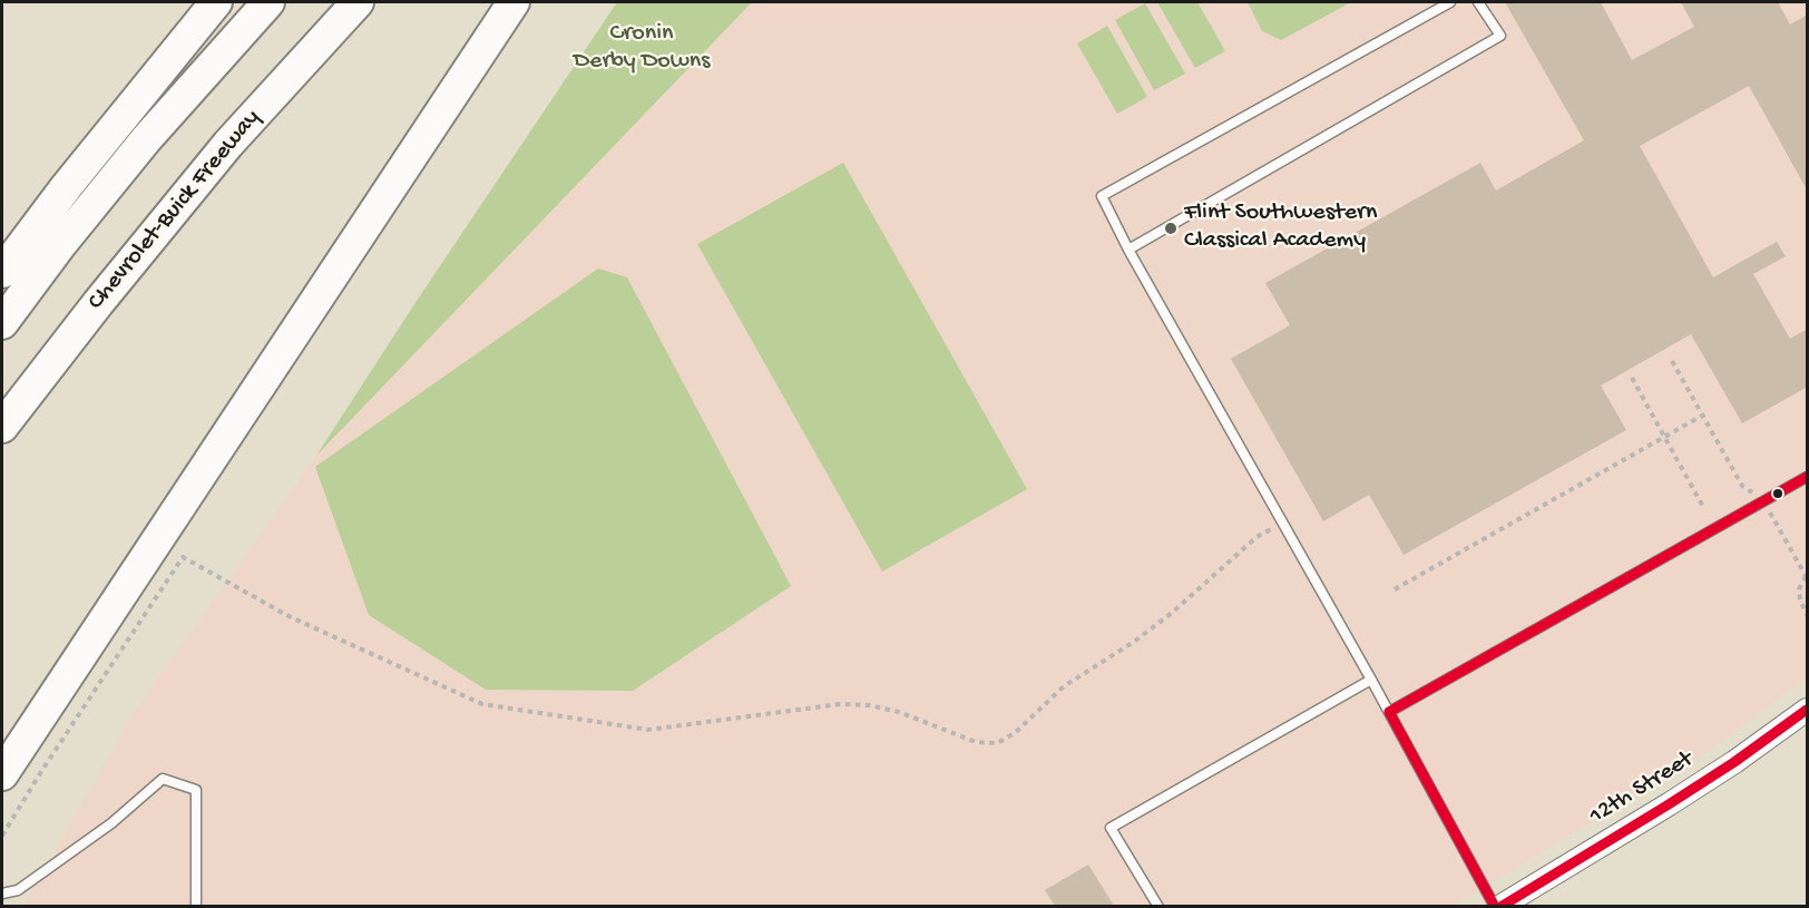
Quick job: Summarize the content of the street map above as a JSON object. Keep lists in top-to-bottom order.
{
  "streets": {
    "highway": ["Chevrolet-Buick Freeway"],
    "street": ["12th Street"]
  },
  "parks": ["Cronin Derby Downs"],
  "places": ["Flint Southwestern Classical Academy"]
}
